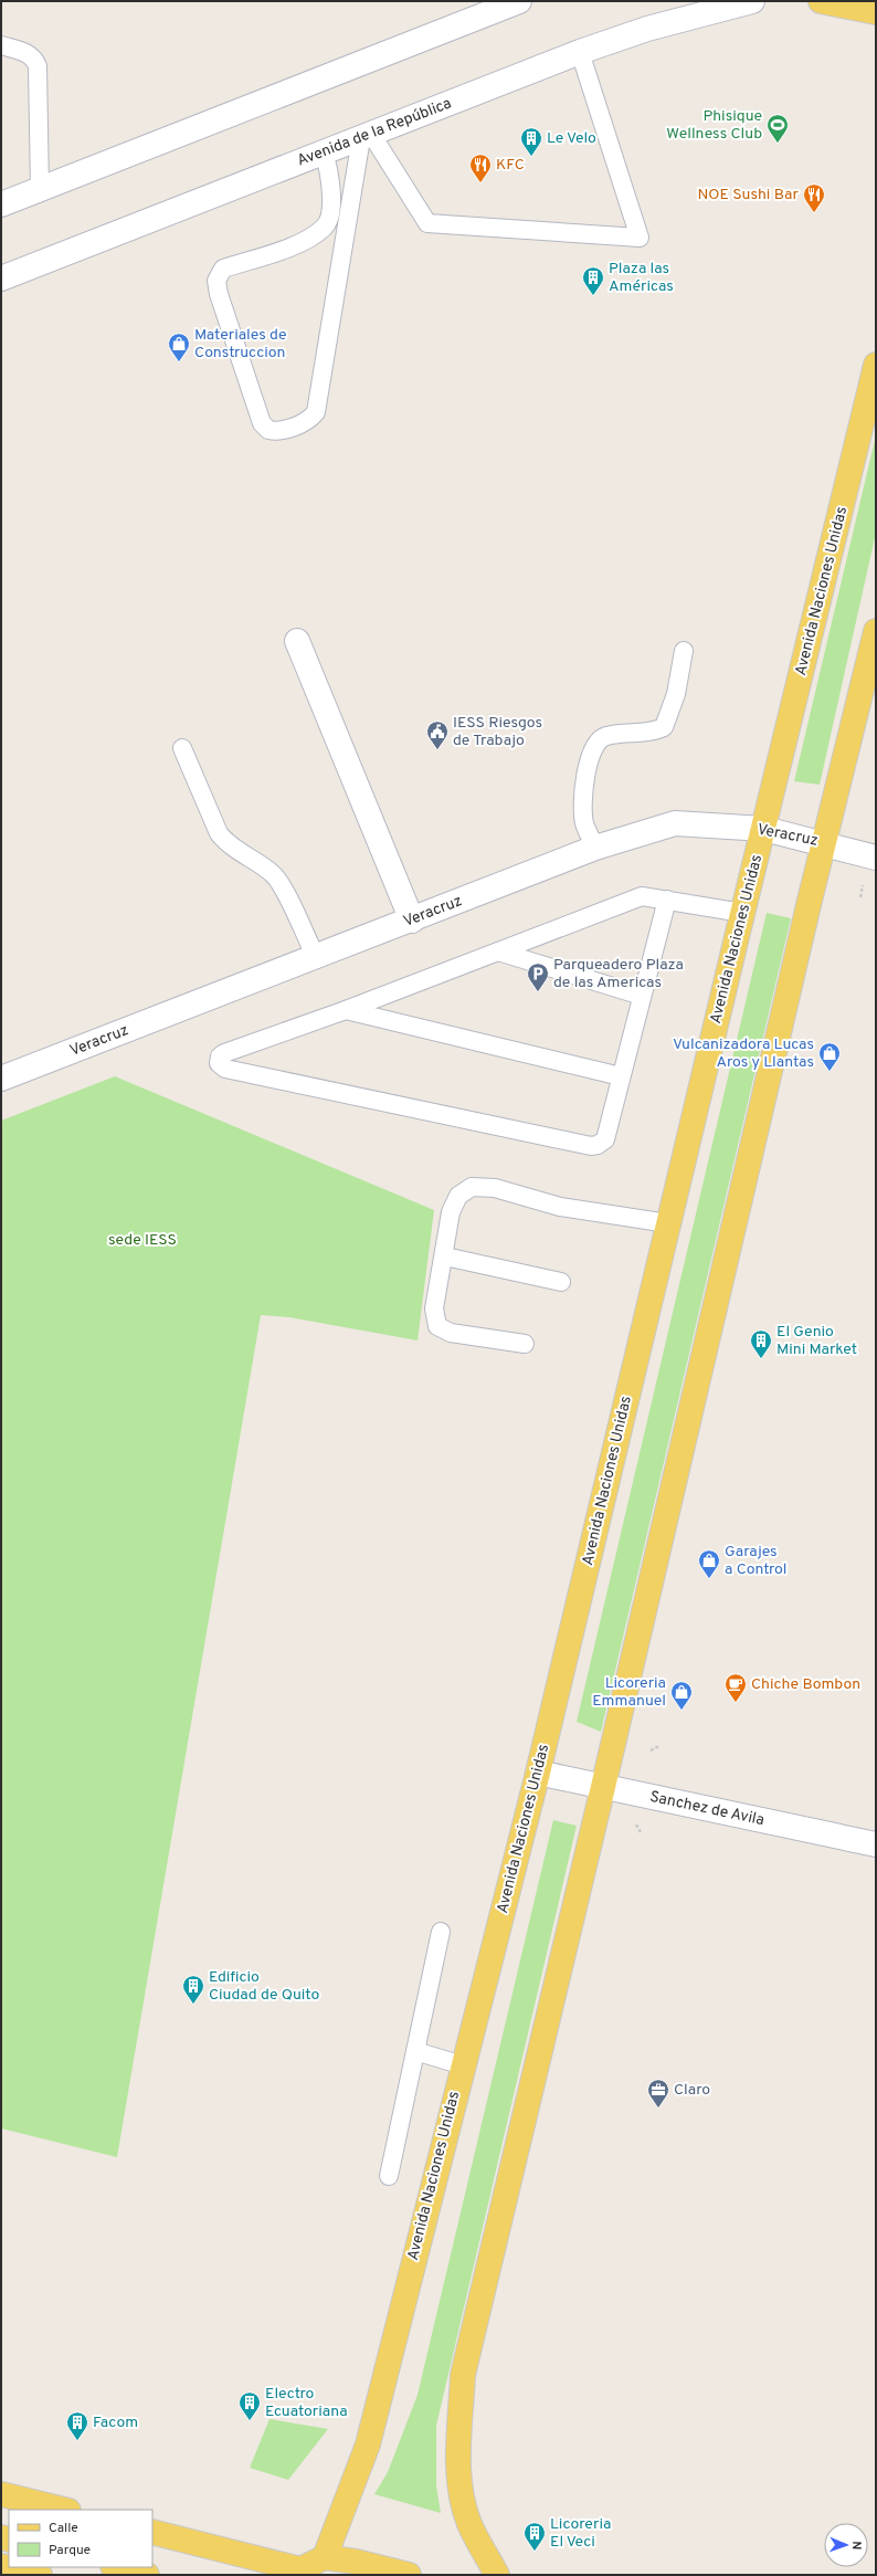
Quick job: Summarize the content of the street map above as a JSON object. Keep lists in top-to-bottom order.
{
  "streets": {
    "main road": ["Avenida Naciones Unidas"],
    "street": ["Avenida de la República", "Veracruz", "Sanchez de Avila"]
  },
  "crossings": [
    ["Avenida Naciones Unidas", "Veracruz"],
    ["Avenida Naciones Unidas", "Sanchez de Avila"]
  ],
  "parks": ["sede IESS"],
  "places": {
    "sports": ["Phisique Wellness Club"],
    "building": [
      "Le Velo",
      "Plaza las Américas",
      "El Genio Mini Market",
      "Edificio Ciudad de Quito",
      "Electro Ecuatoriana",
      "Facom",
      "Licoreria El Veci"
    ],
    "restaurant": ["KFC", "NOE Sushi Bar"],
    "shop": [
      "Materiales de Construccion",
      "Vulcanizadora Lucas Aros y Llantas",
      "Garajes a Control",
      "Licoreria Emmanuel"
    ],
    "public building": ["IESS Riesgos de Trabajo"],
    "parking": ["Parqueadero Plaza de las Americas"],
    "cafe": ["Chiche Bombon"],
    "office": ["Claro"]
  },
  "legend": ["Calle", "Parque"],
  "north": "right"
}
